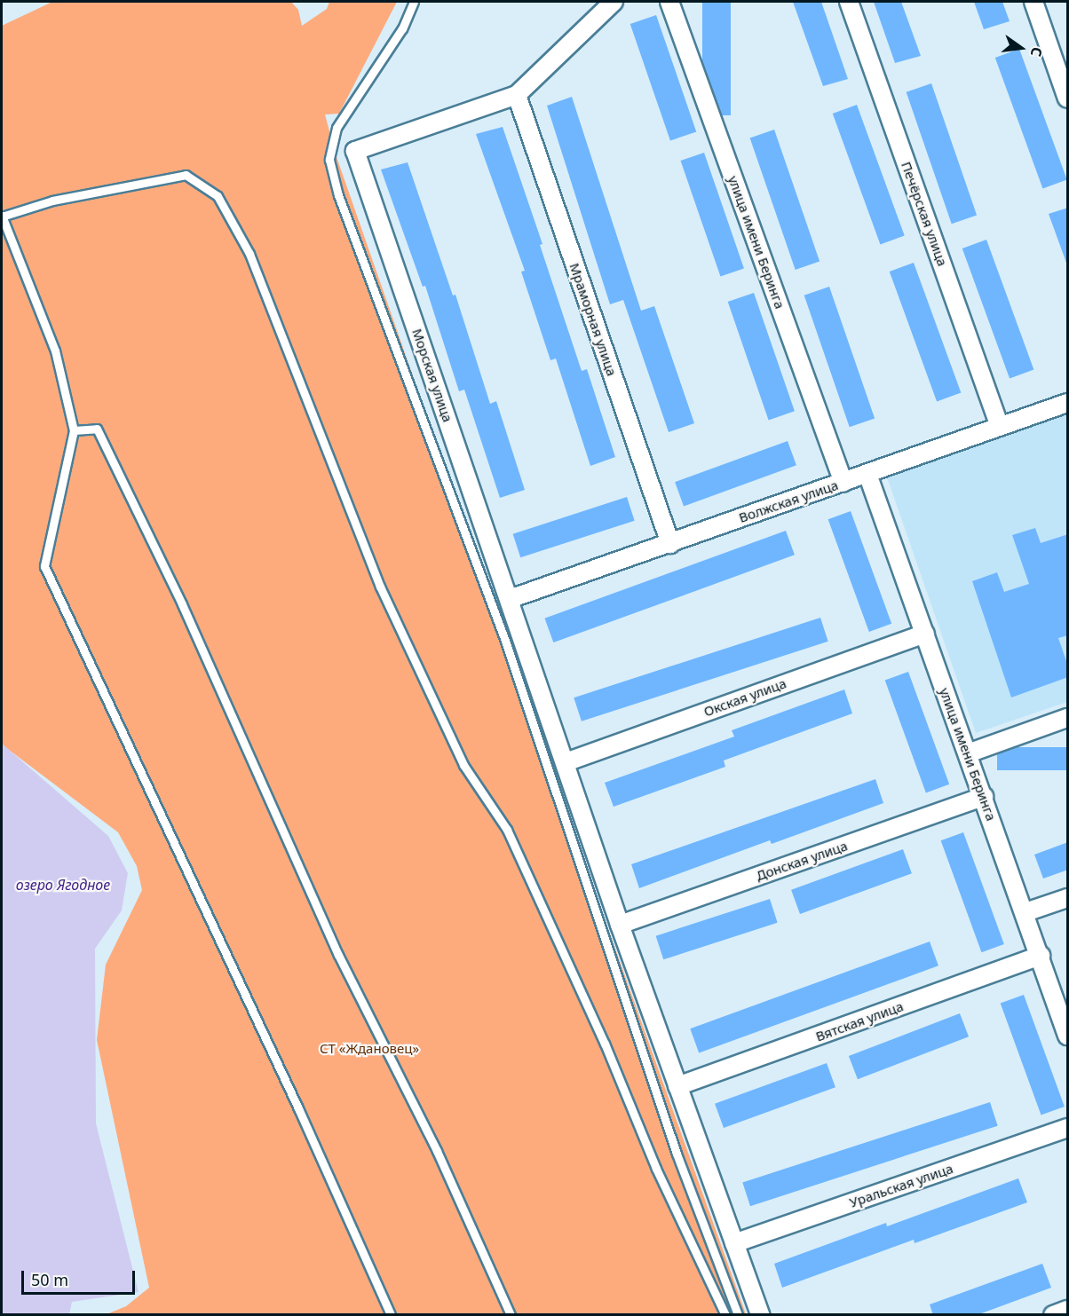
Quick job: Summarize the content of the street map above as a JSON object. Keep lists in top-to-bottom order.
{
  "streets": {
    "street": [
      "Печёрская улица",
      "улица имени Беринга",
      "Мраморная улица",
      "Морская улица",
      "Волжская улица",
      "Окская улица",
      "Донская улица",
      "Вятская улица",
      "Уральская улица"
    ]
  },
  "crossings": [
    ["Печёрская улица", "Волжская улица"],
    ["улица имени Беринга", "Волжская улица"],
    ["улица имени Беринга", "Окская улица"],
    ["улица имени Беринга", "Донская улица"],
    ["улица имени Беринга", "Вятская улица"],
    ["Мраморная улица", "Морская улица"],
    ["Мраморная улица", "Волжская улица"],
    ["Морская улица", "Волжская улица"],
    ["Морская улица", "Окская улица"],
    ["Морская улица", "Донская улица"],
    ["Морская улица", "Вятская улица"],
    ["Морская улица", "Уральская улица"]
  ],
  "water": ["озеро Ягодное"],
  "parks": ["СТ «Ждановец»"],
  "scale_bar": "50 m",
  "north": "right"
}
